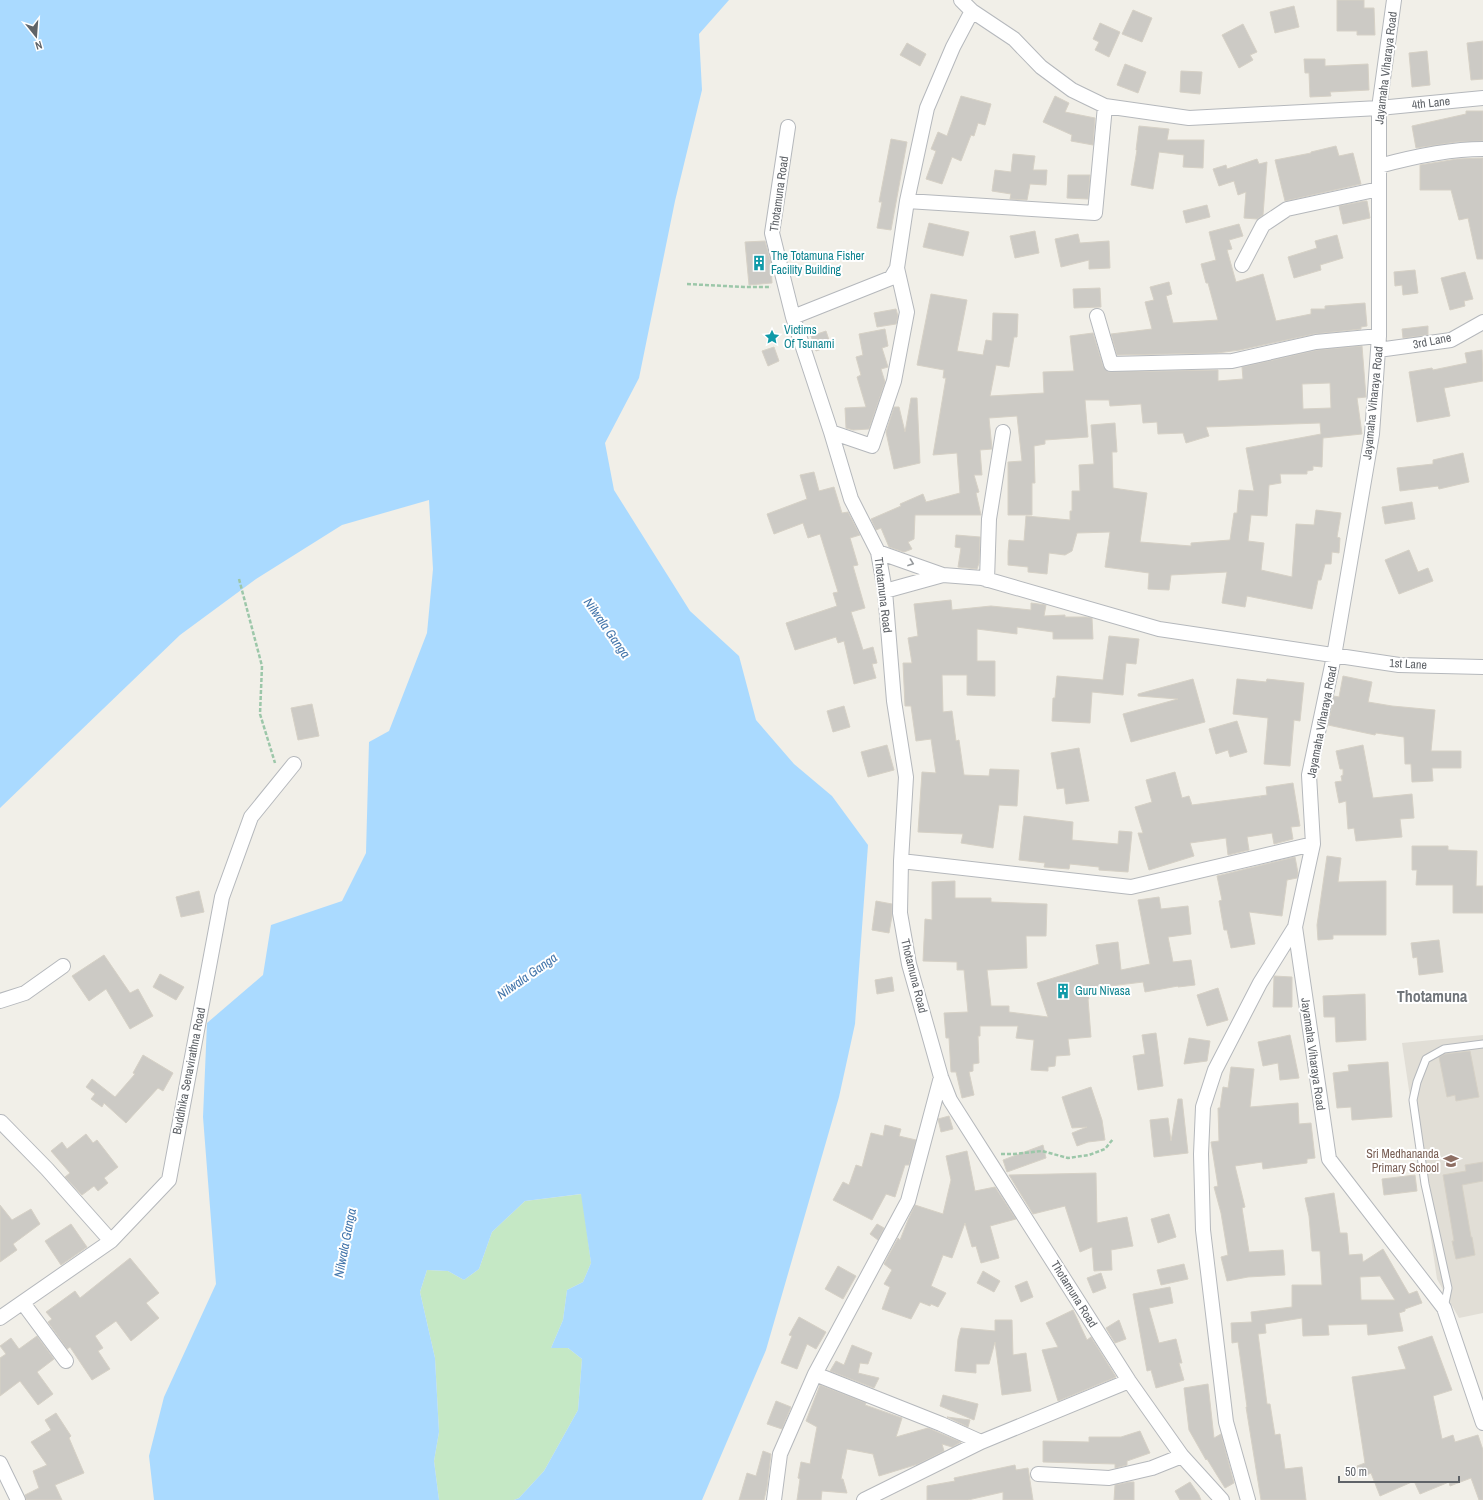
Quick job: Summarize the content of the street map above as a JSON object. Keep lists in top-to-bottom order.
{
  "streets": {
    "street": [
      "Jayamaha Viharaya Road",
      "4th Lane",
      "Thotamuna Road",
      "3rd Lane",
      "1st Lane",
      "Buddhika Senavirathna Road"
    ]
  },
  "crossings": [
    ["Jayamaha Viharaya Road", "4th Lane"],
    ["Jayamaha Viharaya Road", "3rd Lane"],
    ["Jayamaha Viharaya Road", "1st Lane"]
  ],
  "districts": ["Thotamuna"],
  "water": ["Nilwala Ganga"],
  "places": {
    "building": ["The Totamuna Fisher Facility Building", "Guru Nivasa"],
    "place": ["Victims Of Tsunami"],
    "school or university": ["Sri Medhananda Primary School"]
  },
  "scale_bar": "50 m",
  "north": "bottom"
}
